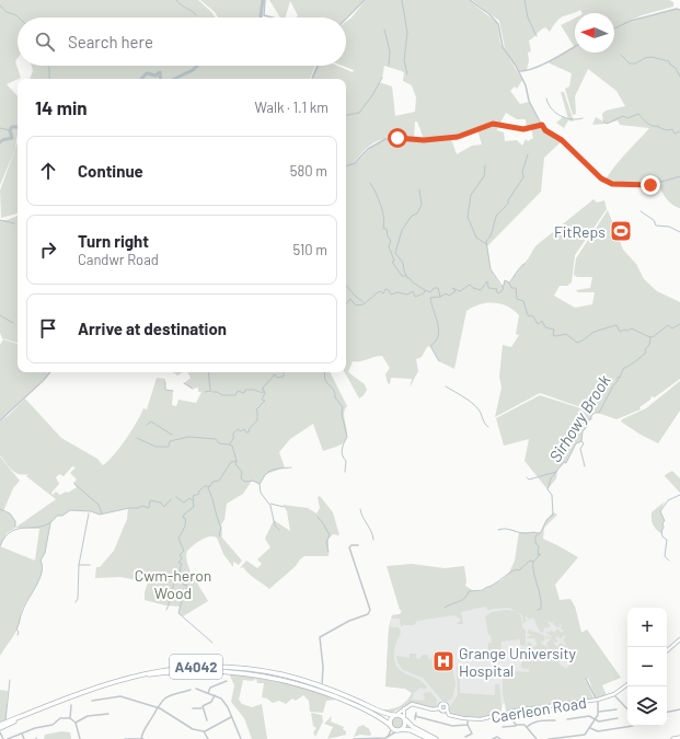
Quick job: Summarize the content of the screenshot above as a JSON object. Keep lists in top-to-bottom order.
{
  "streets": {
    "highway": ["A4042"],
    "main road": ["Caerleon Road"]
  },
  "water": ["Sirhowy Brook"],
  "parks": ["Cwm-heron Wood"],
  "places": {
    "sports": ["FitReps"],
    "hospital": ["Grange University Hospital"]
  },
  "north": "left",
  "page": {
    "search": "Search here",
    "heading": ["14 min", "Walk · 1.1 km"],
    "list": [
      ["Continue", "580 m"],
      ["Turn right", "Candwr Road", "510 m"],
      "Arrive at destination"
    ],
    "map_buttons": ["+", "−"]
  }
}
